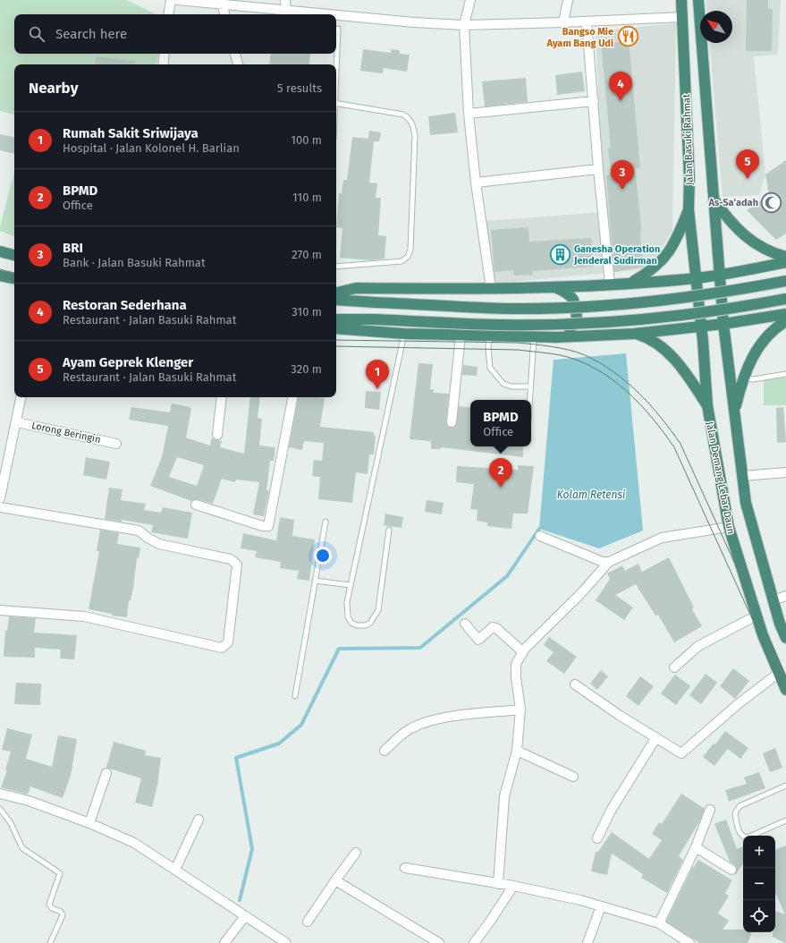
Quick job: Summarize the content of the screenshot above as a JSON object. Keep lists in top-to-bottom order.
{
  "streets": {
    "highway": ["Jalan Basuki Rahmat", "Jalan Demang Lebar Daun"],
    "street": ["Lorong Beringin"]
  },
  "crossings": [
    ["Jalan Basuki Rahmat", "Jalan Demang Lebar Daun"]
  ],
  "water": ["Kolam Retensi"],
  "places": {
    "restaurant": ["Bangso Mie Ayam Bang Udi"],
    "mosque": ["As-Sa'adah"],
    "building": ["Ganesha Operation Jenderal Sudirman"]
  },
  "north": "top left",
  "page": {
    "search": "Search here",
    "heading": ["Nearby", "5 results"],
    "pins": [
      "4",
      "5",
      "3",
      "1",
      "2"
    ],
    "list": [
      {
        "mark": "1",
        "name": "Rumah Sakit Sriwijaya",
        "note": "Hospital · Jalan Kolonel H. Barlian",
        "value": "100 m"
      },
      {
        "mark": "2",
        "name": "BPMD",
        "note": "Office",
        "value": "110 m"
      },
      {
        "mark": "3",
        "name": "BRI",
        "note": "Bank · Jalan Basuki Rahmat",
        "value": "270 m"
      },
      {
        "mark": "4",
        "name": "Restoran Sederhana",
        "note": "Restaurant · Jalan Basuki Rahmat",
        "value": "310 m"
      },
      {
        "mark": "5",
        "name": "Ayam Geprek Klenger",
        "note": "Restaurant · Jalan Basuki Rahmat",
        "value": "320 m"
      }
    ],
    "popup": ["BPMD", "Office"],
    "map_buttons": ["+", "−"]
  }
}
